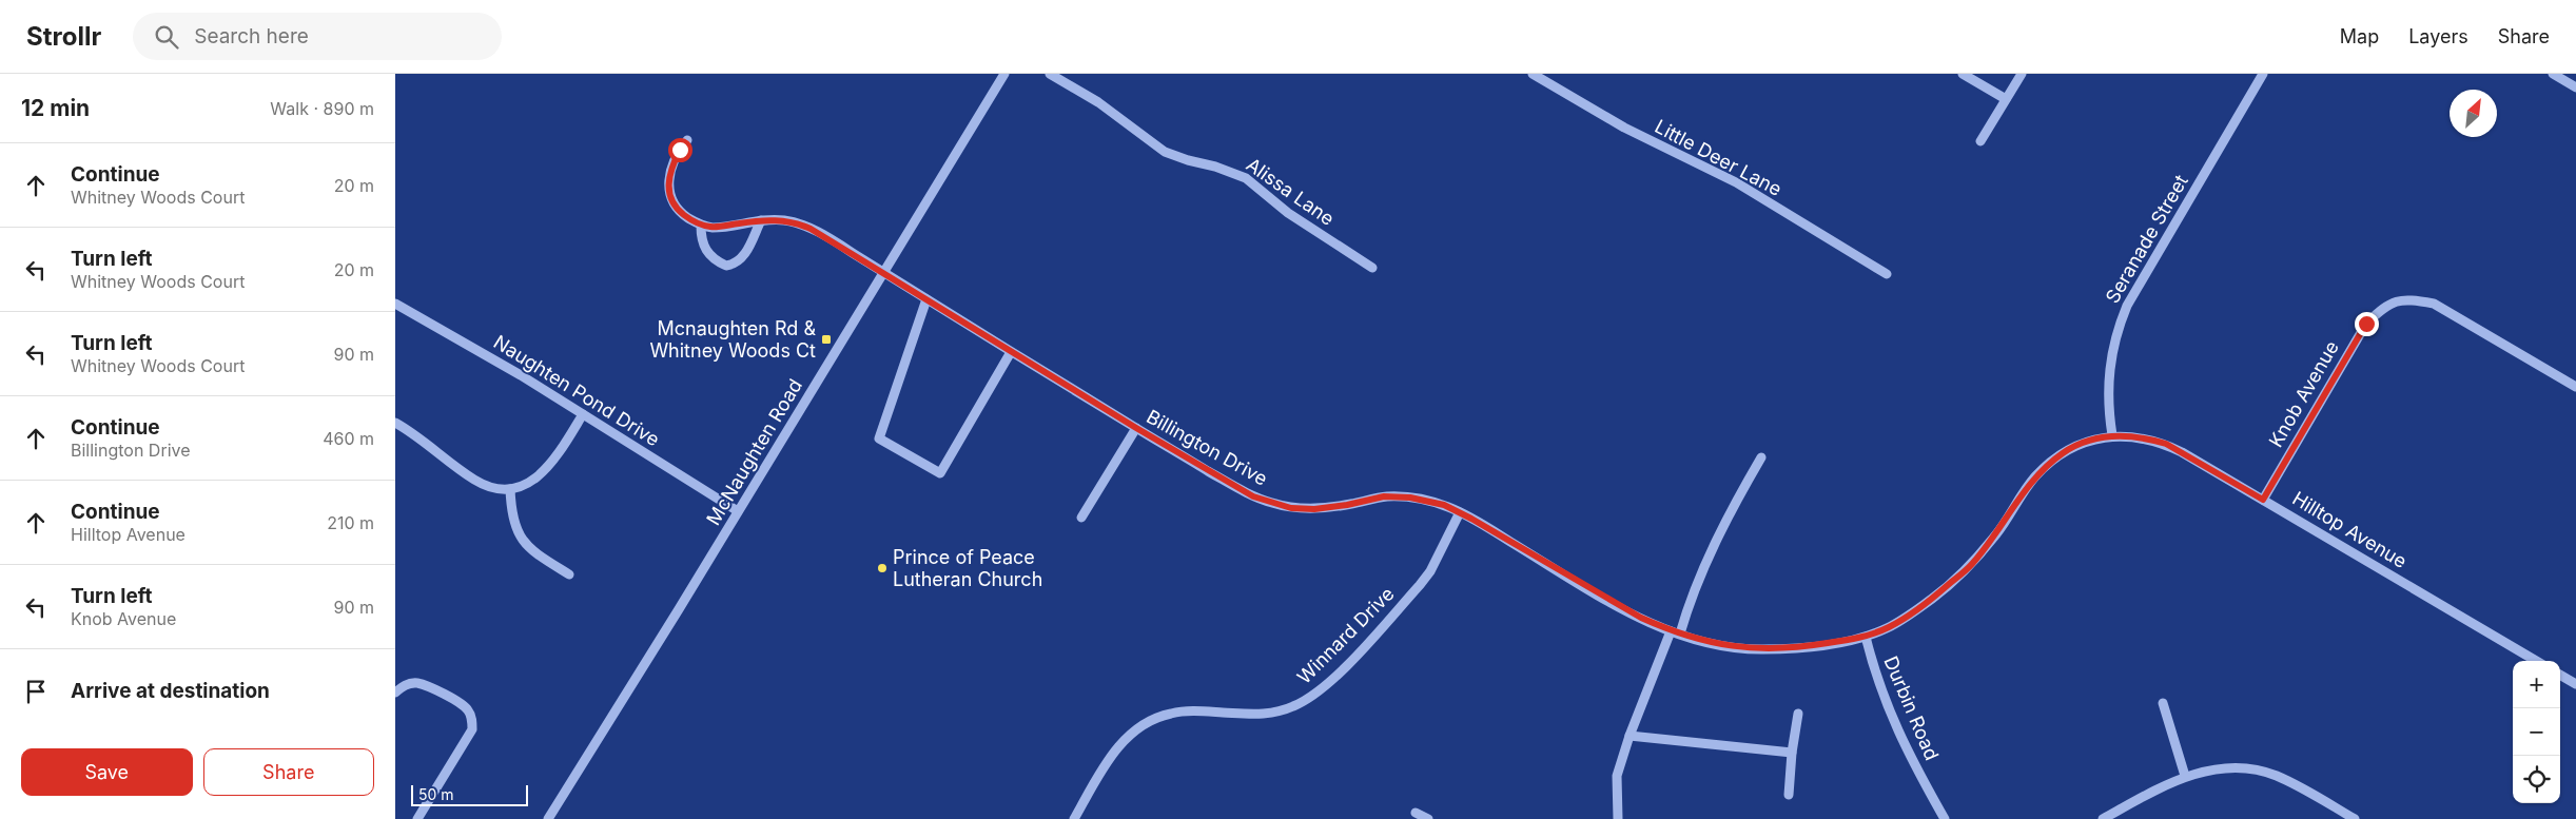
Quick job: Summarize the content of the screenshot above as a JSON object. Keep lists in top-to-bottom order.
{
  "streets": {
    "street": [
      "Little Deer Lane",
      "Alissa Lane",
      "Seranade Street",
      "Naughten Pond Drive",
      "Knob Avenue",
      "Billington Drive",
      "McNaughten Road",
      "Hilltop Avenue",
      "Winnard Drive",
      "Durbin Road"
    ]
  },
  "crossings": [
    ["Seranade Street", "Hilltop Avenue"],
    ["Naughten Pond Drive", "McNaughten Road"],
    ["Knob Avenue", "Hilltop Avenue"],
    ["Billington Drive", "McNaughten Road"],
    ["Billington Drive", "Hilltop Avenue"],
    ["Billington Drive", "Winnard Drive"],
    ["Billington Drive", "Durbin Road"],
    ["Hilltop Avenue", "Durbin Road"]
  ],
  "places": {
    "transit": ["Mcnaughten Rd & Whitney Woods Ct"],
    "other": ["Prince of Peace Lutheran Church"]
  },
  "scale_bar": "50 m",
  "north": "top right",
  "page": {
    "header": "Strollr",
    "search": "Search here",
    "nav": ["Map", "Layers", "Share"],
    "heading": ["12 min", "Walk · 890 m"],
    "list": [
      ["Continue", "Whitney Woods Court", "20 m"],
      ["Turn left", "Whitney Woods Court", "20 m"],
      ["Turn left", "Whitney Woods Court", "90 m"],
      ["Continue", "Billington Drive", "460 m"],
      ["Continue", "Hilltop Avenue", "210 m"],
      ["Turn left", "Knob Avenue", "90 m"],
      "Arrive at destination"
    ],
    "map_buttons": ["+", "−"],
    "buttons": ["Save", "Share"],
    "scale": "50 m"
  }
}
